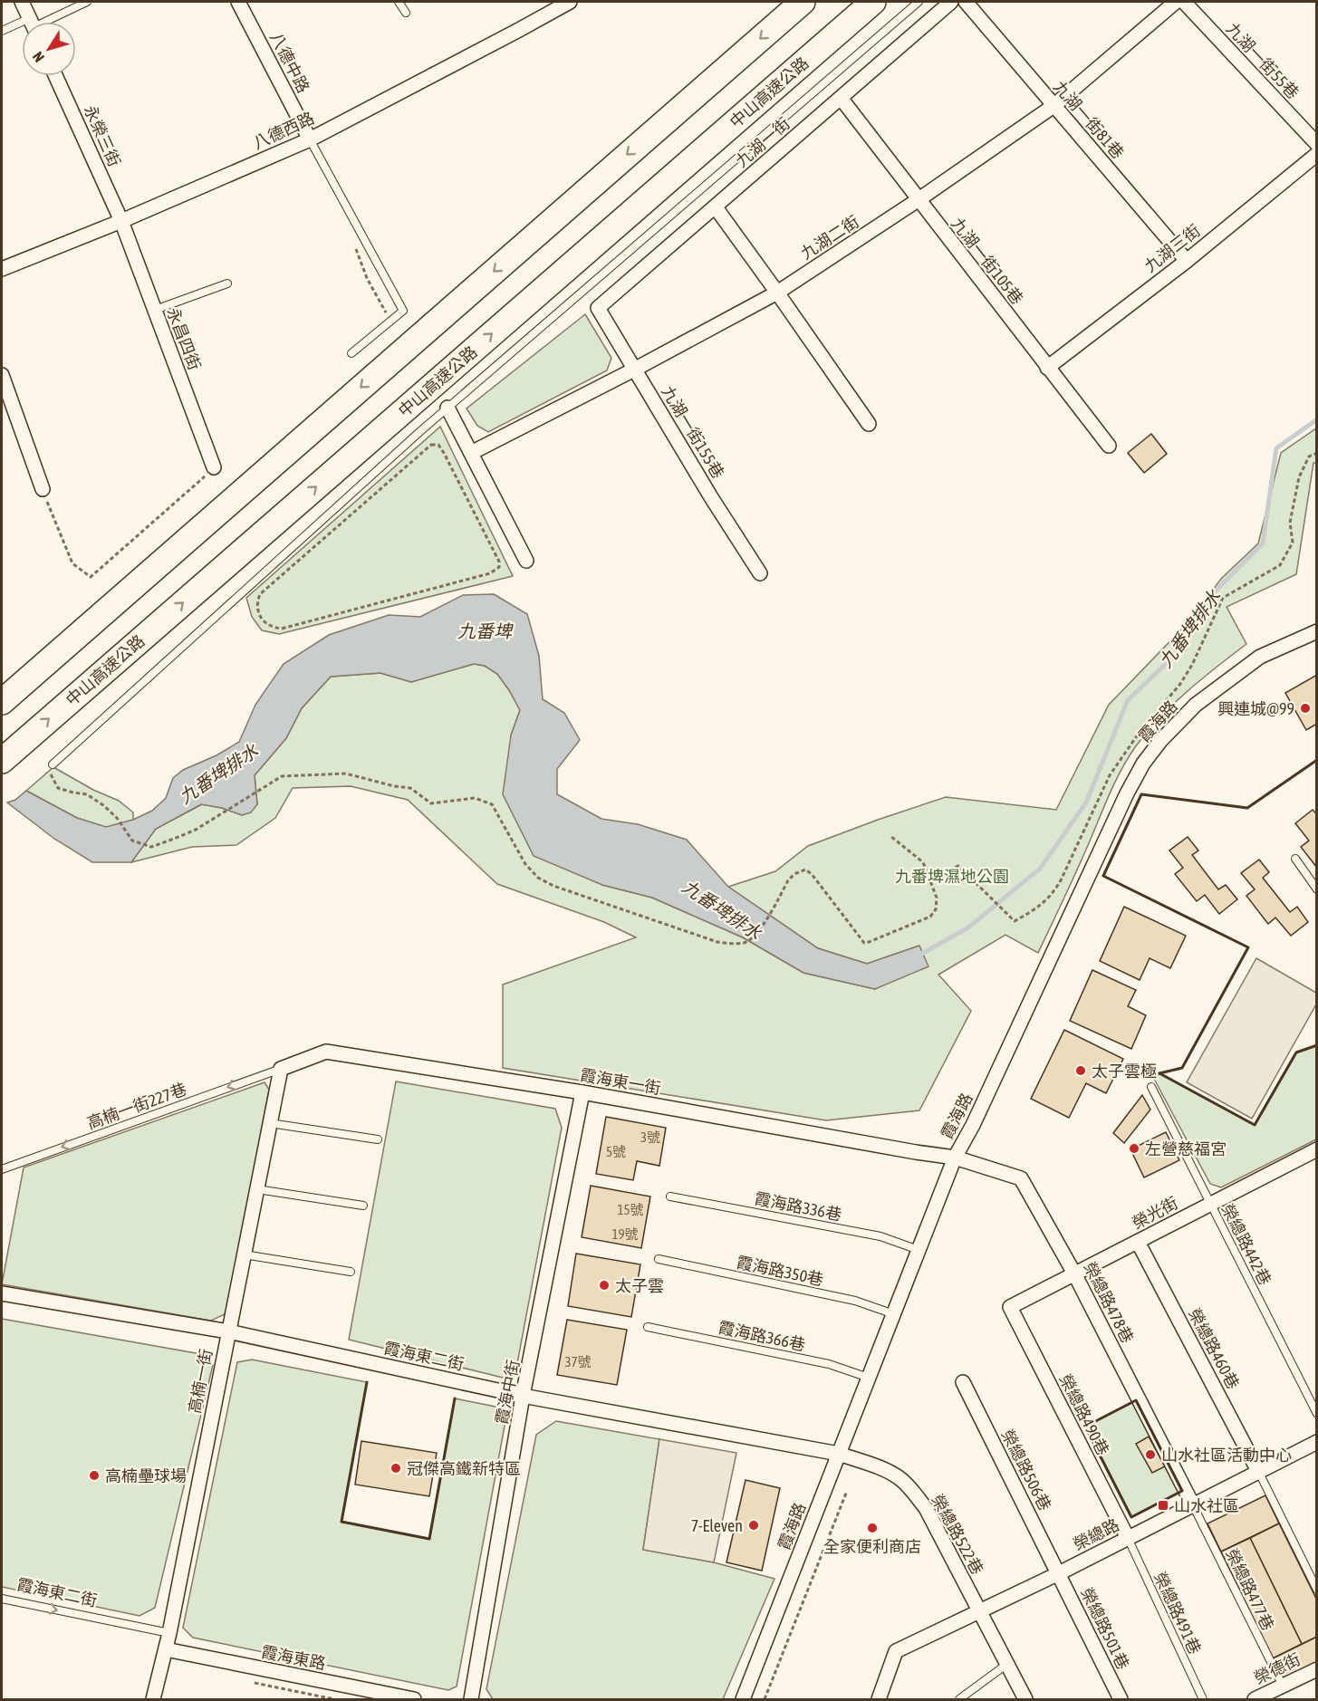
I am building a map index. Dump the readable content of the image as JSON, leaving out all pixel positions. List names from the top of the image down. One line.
{"streets":{"highway":["中山高速公路"],"street":["九湖一街55巷","八德中路","九湖一街81巷","八德西路","永榮三街","九湖一街","九湖二街","九湖三街","九湖一街105巷","永昌四街","九湖一街155巷","霞海路","霞海東一街","榮光街","榮總路478巷","榮總路460巷","霞海東二街","高楠一街","霞海中街","榮總路490巷","榮總路506巷","榮總路522巷","榮總路","榮總路501巷","霞海東路","榮德街"],"lane":["高楠一街227巷","霞海路336巷","榮總路442巷","霞海路350巷","霞海路366巷","榮總路477巷","榮總路491巷"]},"crossings":[["八德中路","八德西路"],["九湖一街81巷","九湖二街"],["九湖一街81巷","九湖三街"],["八德西路","永榮三街"],["八德西路","永昌四街"],["永榮三街","永昌四街"],["九湖一街","九湖一街105巷"],["九湖一街","九湖一街155巷"],["九湖二街","九湖一街105巷"],["九湖二街","九湖一街155巷"],["九湖三街","九湖一街105巷"],["霞海路","霞海東一街"],["霞海路","霞海路336巷"],["霞海路","霞海路350巷"],["霞海路","榮總路478巷"],["霞海路","霞海路366巷"],["霞海路","霞海東二街"],["霞海路","榮總路522巷"],["霞海東一街","高楠一街227巷"],["霞海東一街","榮總路478巷"],["霞海東一街","高楠一街"],["霞海東一街","霞海中街"],["高楠一街227巷","高楠一街"],["榮光街","榮總路442巷"],["榮光街","榮總路478巷"],["榮光街","榮總路460巷"],["榮光街","榮總路490巷"],["榮總路478巷","榮總路"],["榮總路478巷","榮總路477巷"],["榮總路460巷","榮總路"],["霞海東二街","高楠一街"],["霞海東二街","霞海中街"],["霞海東二街","榮總路522巷"],["高楠一街","霞海東路"],["榮總路490巷","榮總路"],["榮總路490巷","榮總路491巷"],["榮總路506巷","榮總路"],["榮總路506巷","榮總路501巷"],["榮總路522巷","榮總路"],["榮總路","榮總路477巷"],["榮總路","榮總路491巷"],["榮總路","榮總路501巷"],["榮總路477巷","榮德街"]],"one_way":["高楠一街227巷"],"water":["九番埤排水","九番埤"],"parks":["九番埤濕地公園"],"places":{"other":["興連城@99","太子雲極","左營慈福宮","太子雲","山水社區活動中心","冠傑高鐵新特區","高楠壘球場","7-Eleven","全家便利商店"],"transit":["山水社區"]},"house_numbers":["3號","5號","15號","19號","37號"],"north":"bottom left"}
